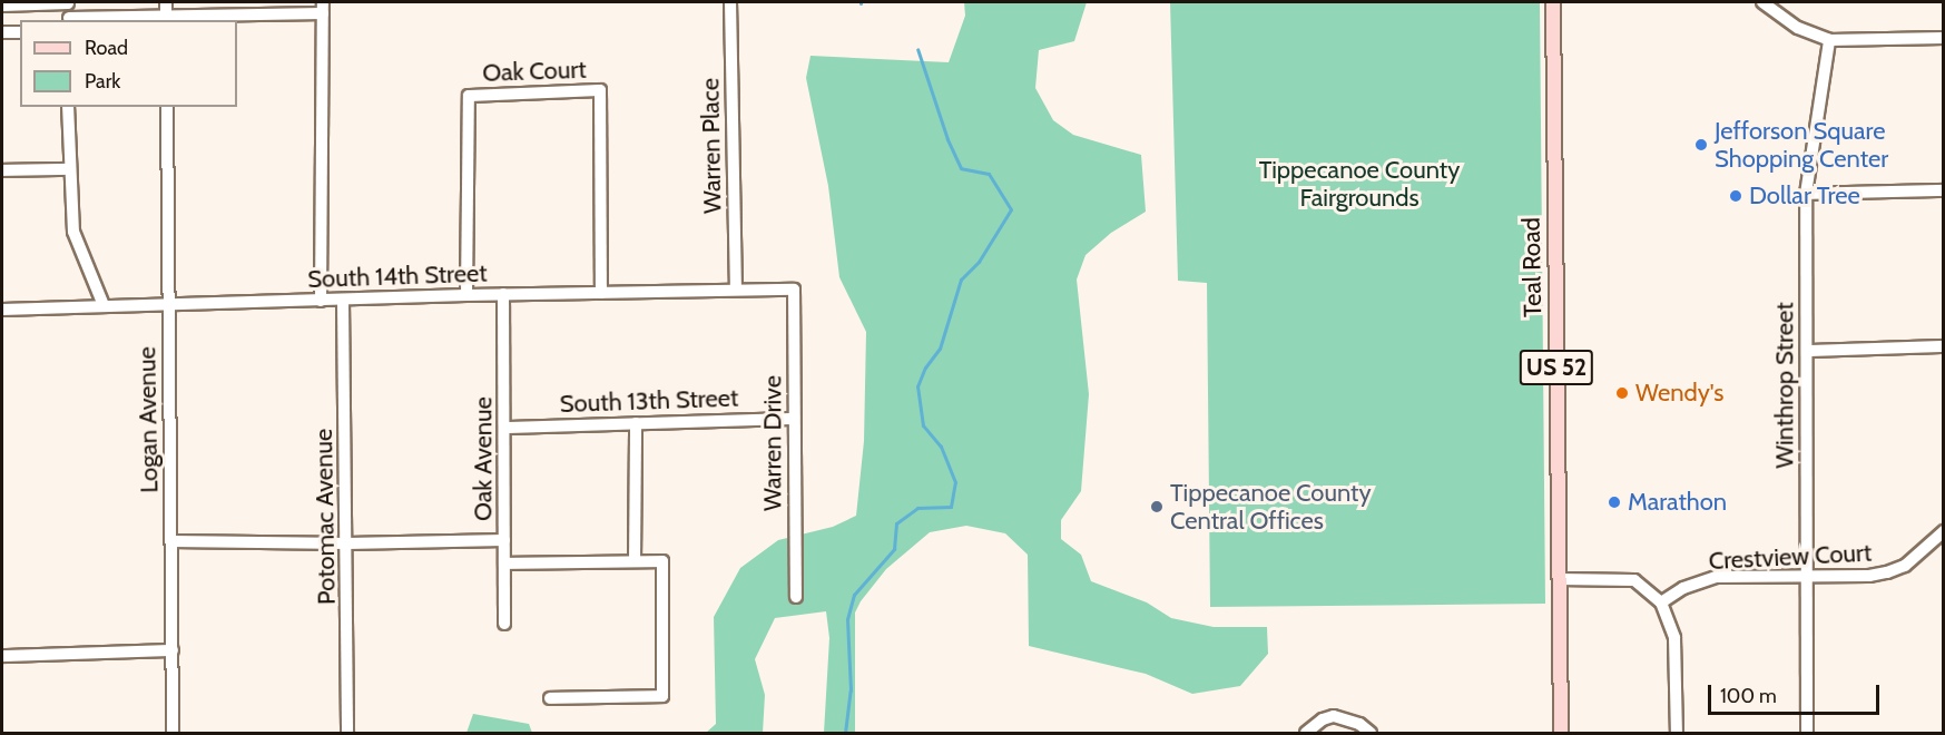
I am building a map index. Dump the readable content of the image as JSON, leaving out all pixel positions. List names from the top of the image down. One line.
{"streets":{"main road":["Teal Road","US 52"],"street":["Oak Court","Warren Place","South 14th Street","Winthrop Street","South 13th Street","Logan Avenue","Warren Drive","Oak Avenue","Potomac Avenue","Crestview Court"]},"crossings":[["Oak Court","South 14th Street"],["Warren Place","South 14th Street"],["South 14th Street","Logan Avenue"],["South 14th Street","Warren Drive"],["South 14th Street","Oak Avenue"],["South 14th Street","Potomac Avenue"],["Winthrop Street","Crestview Court"],["South 13th Street","Warren Drive"],["South 13th Street","Oak Avenue"]],"parks":["Tippecanoe County Fairgrounds"],"places":["Jefforson Square Shopping Center","Dollar Tree","Wendy's","Marathon","Tippecanoe County Central Offices"],"legend":["Road","Park"],"scale_bar":"100 m"}
